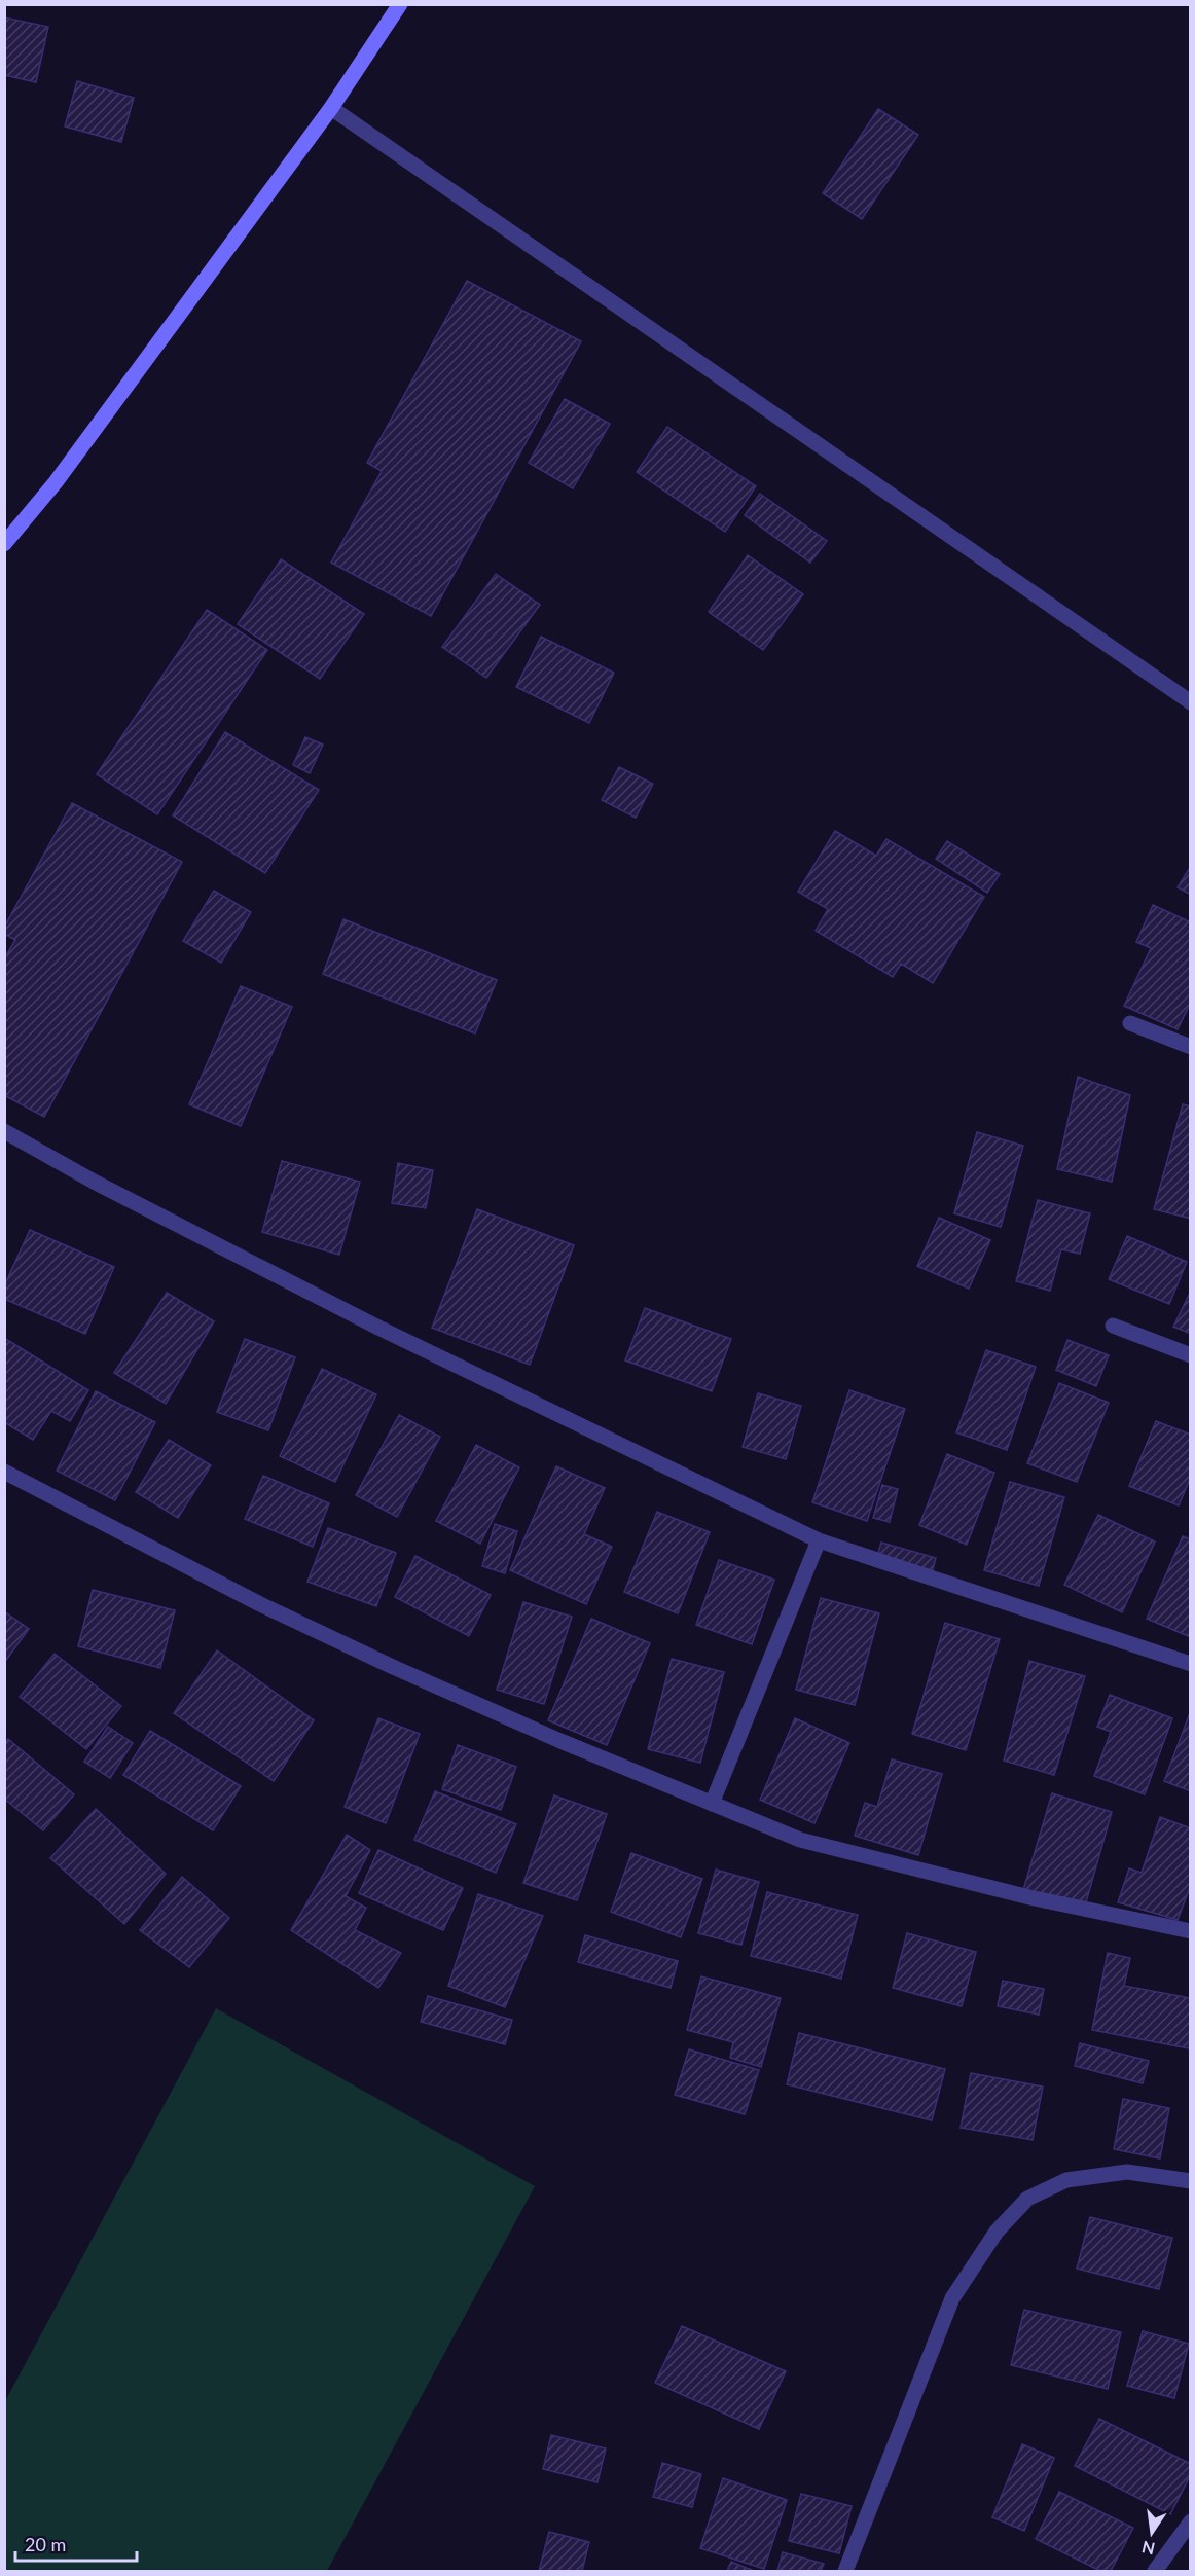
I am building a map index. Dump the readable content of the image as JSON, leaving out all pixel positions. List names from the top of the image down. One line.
{"scale_bar":"20 m","north":"bottom"}
